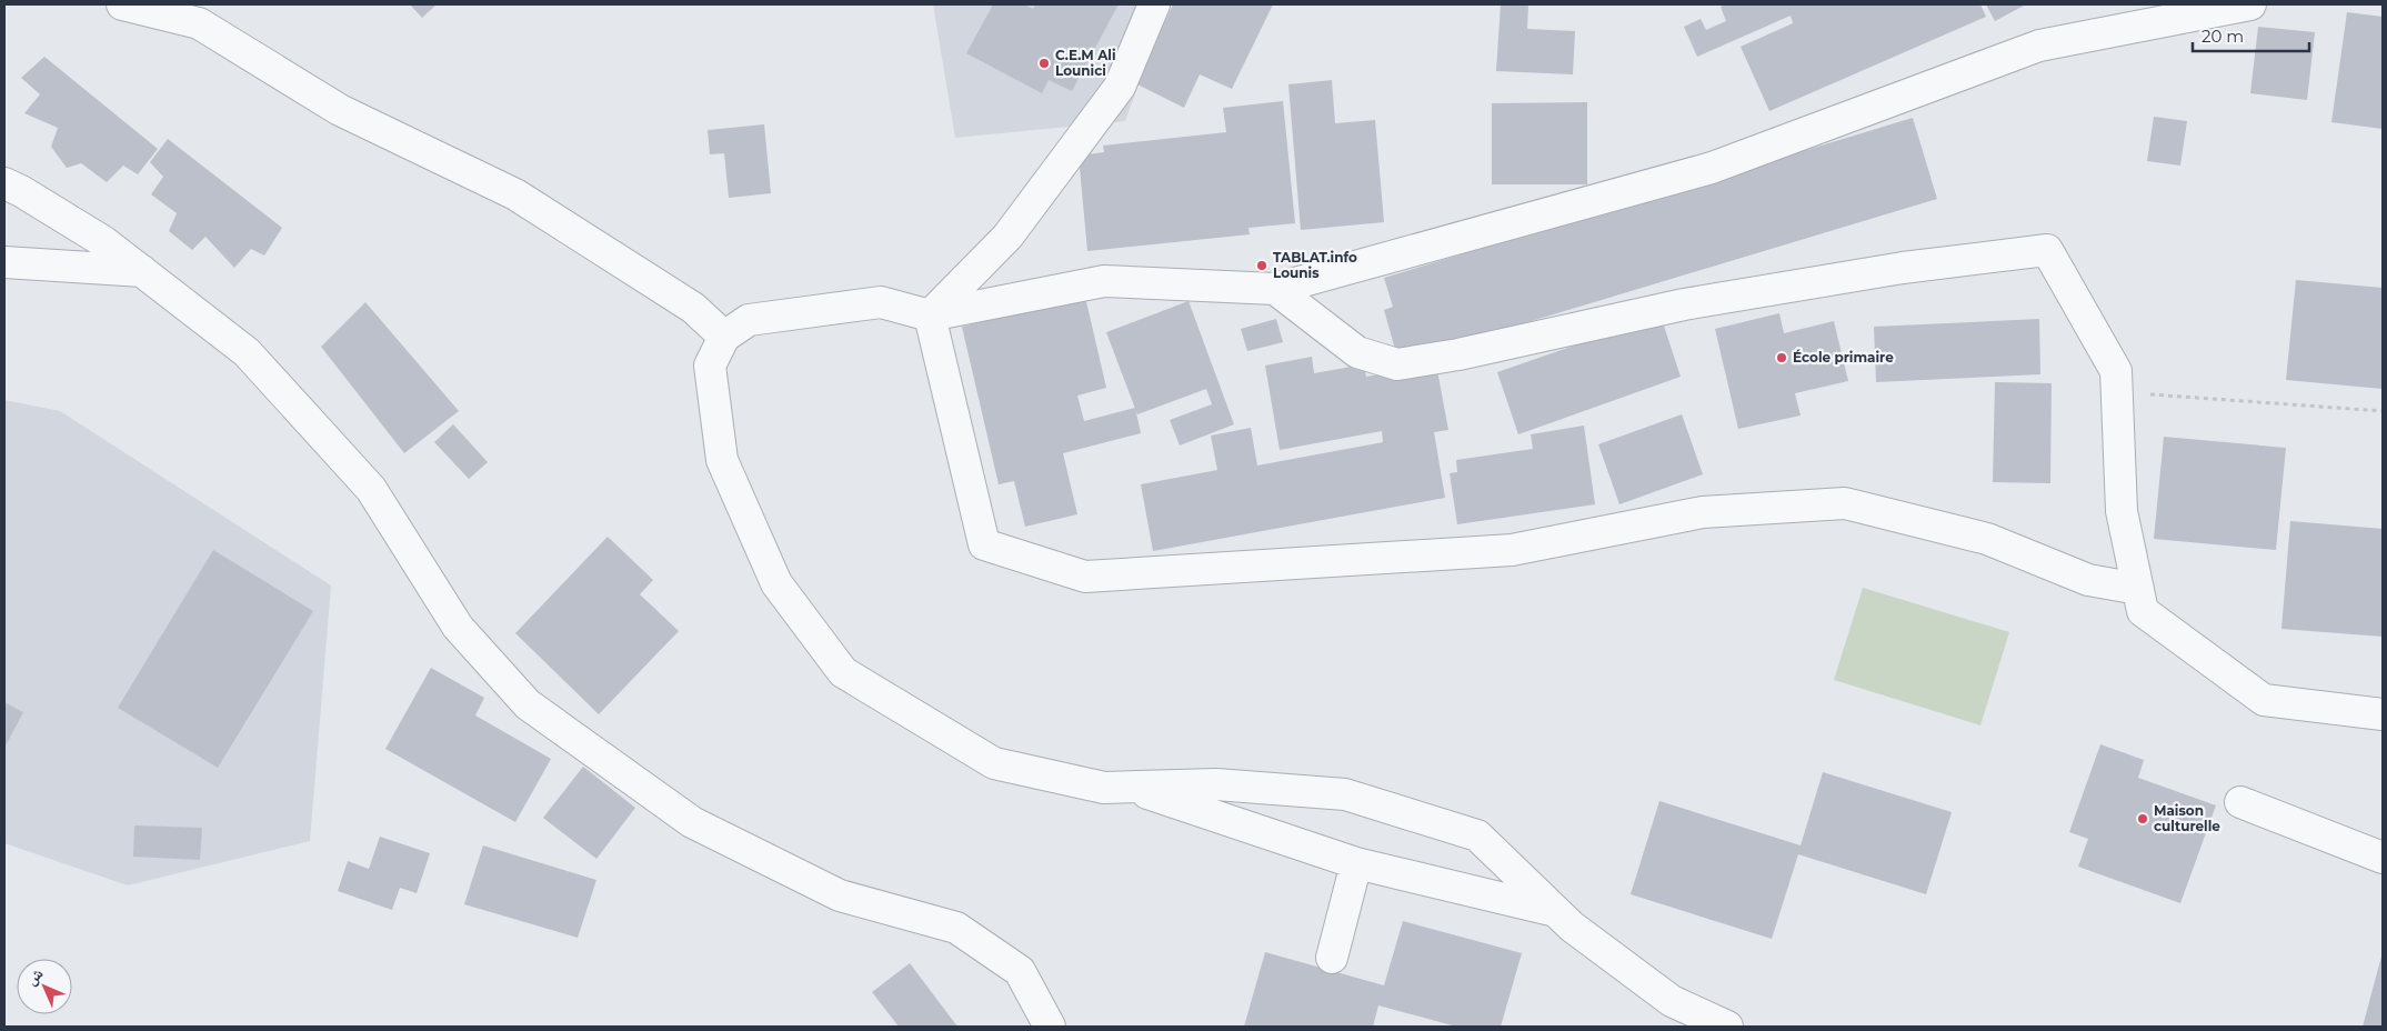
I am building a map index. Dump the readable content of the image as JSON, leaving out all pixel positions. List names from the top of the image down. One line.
{"places":["C.E.M Ali Lounici","TABLAT.info Lounis","École primaire","Maison culturelle"],"scale_bar":"20 m","north":"top left"}
